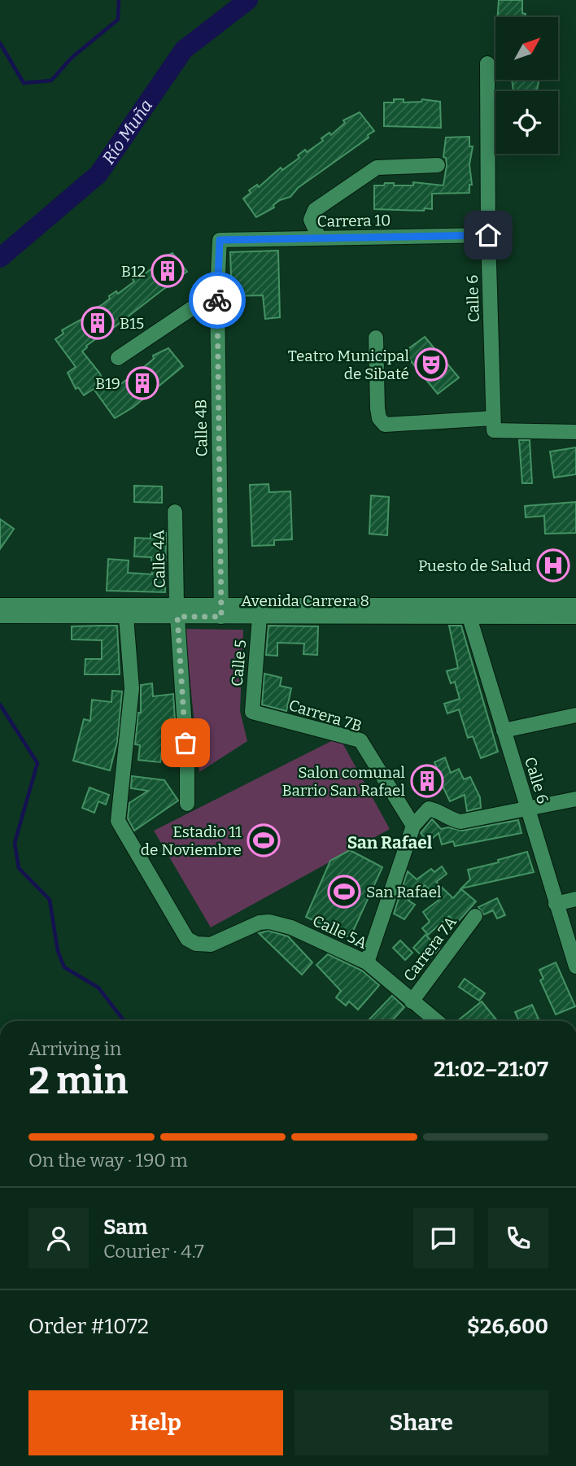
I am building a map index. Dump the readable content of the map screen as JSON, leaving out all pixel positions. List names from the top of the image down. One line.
{"streets":{"street":["Carrera 10","Calle 6","Calle 4B","Calle 4A","Avenida Carrera 8","Calle 5","Carrera 7B","Calle 5A","Carrera 7A"]},"crossings":[["Carrera 10","Calle 6"],["Carrera 10","Calle 4B"],["Calle 6","Avenida Carrera 8"],["Calle 4B","Avenida Carrera 8"],["Calle 4A","Avenida Carrera 8"],["Avenida Carrera 8","Calle 5"],["Avenida Carrera 8","Calle 5A"],["Calle 5","Carrera 7B"],["Calle 5A","Carrera 7A"]],"districts":["San Rafael"],"water":["Río Muña"],"places":{"building":["B12","B15","B19","Salon comunal Barrio San Rafael"],"theatre":["Teatro Municipal de Sibaté"],"hospital":["Puesto de Salud"],"sports":["Estadio 11 de Noviembre","San Rafael"]},"north":"top right","page":{"heading":["2 min","Arriving in","21:02–21:07"],"panel":["Sam","Courier · 4.7","Order #1072","$26,600"],"bar":"On the way · 190 m","buttons":["Help","Share"]}}
